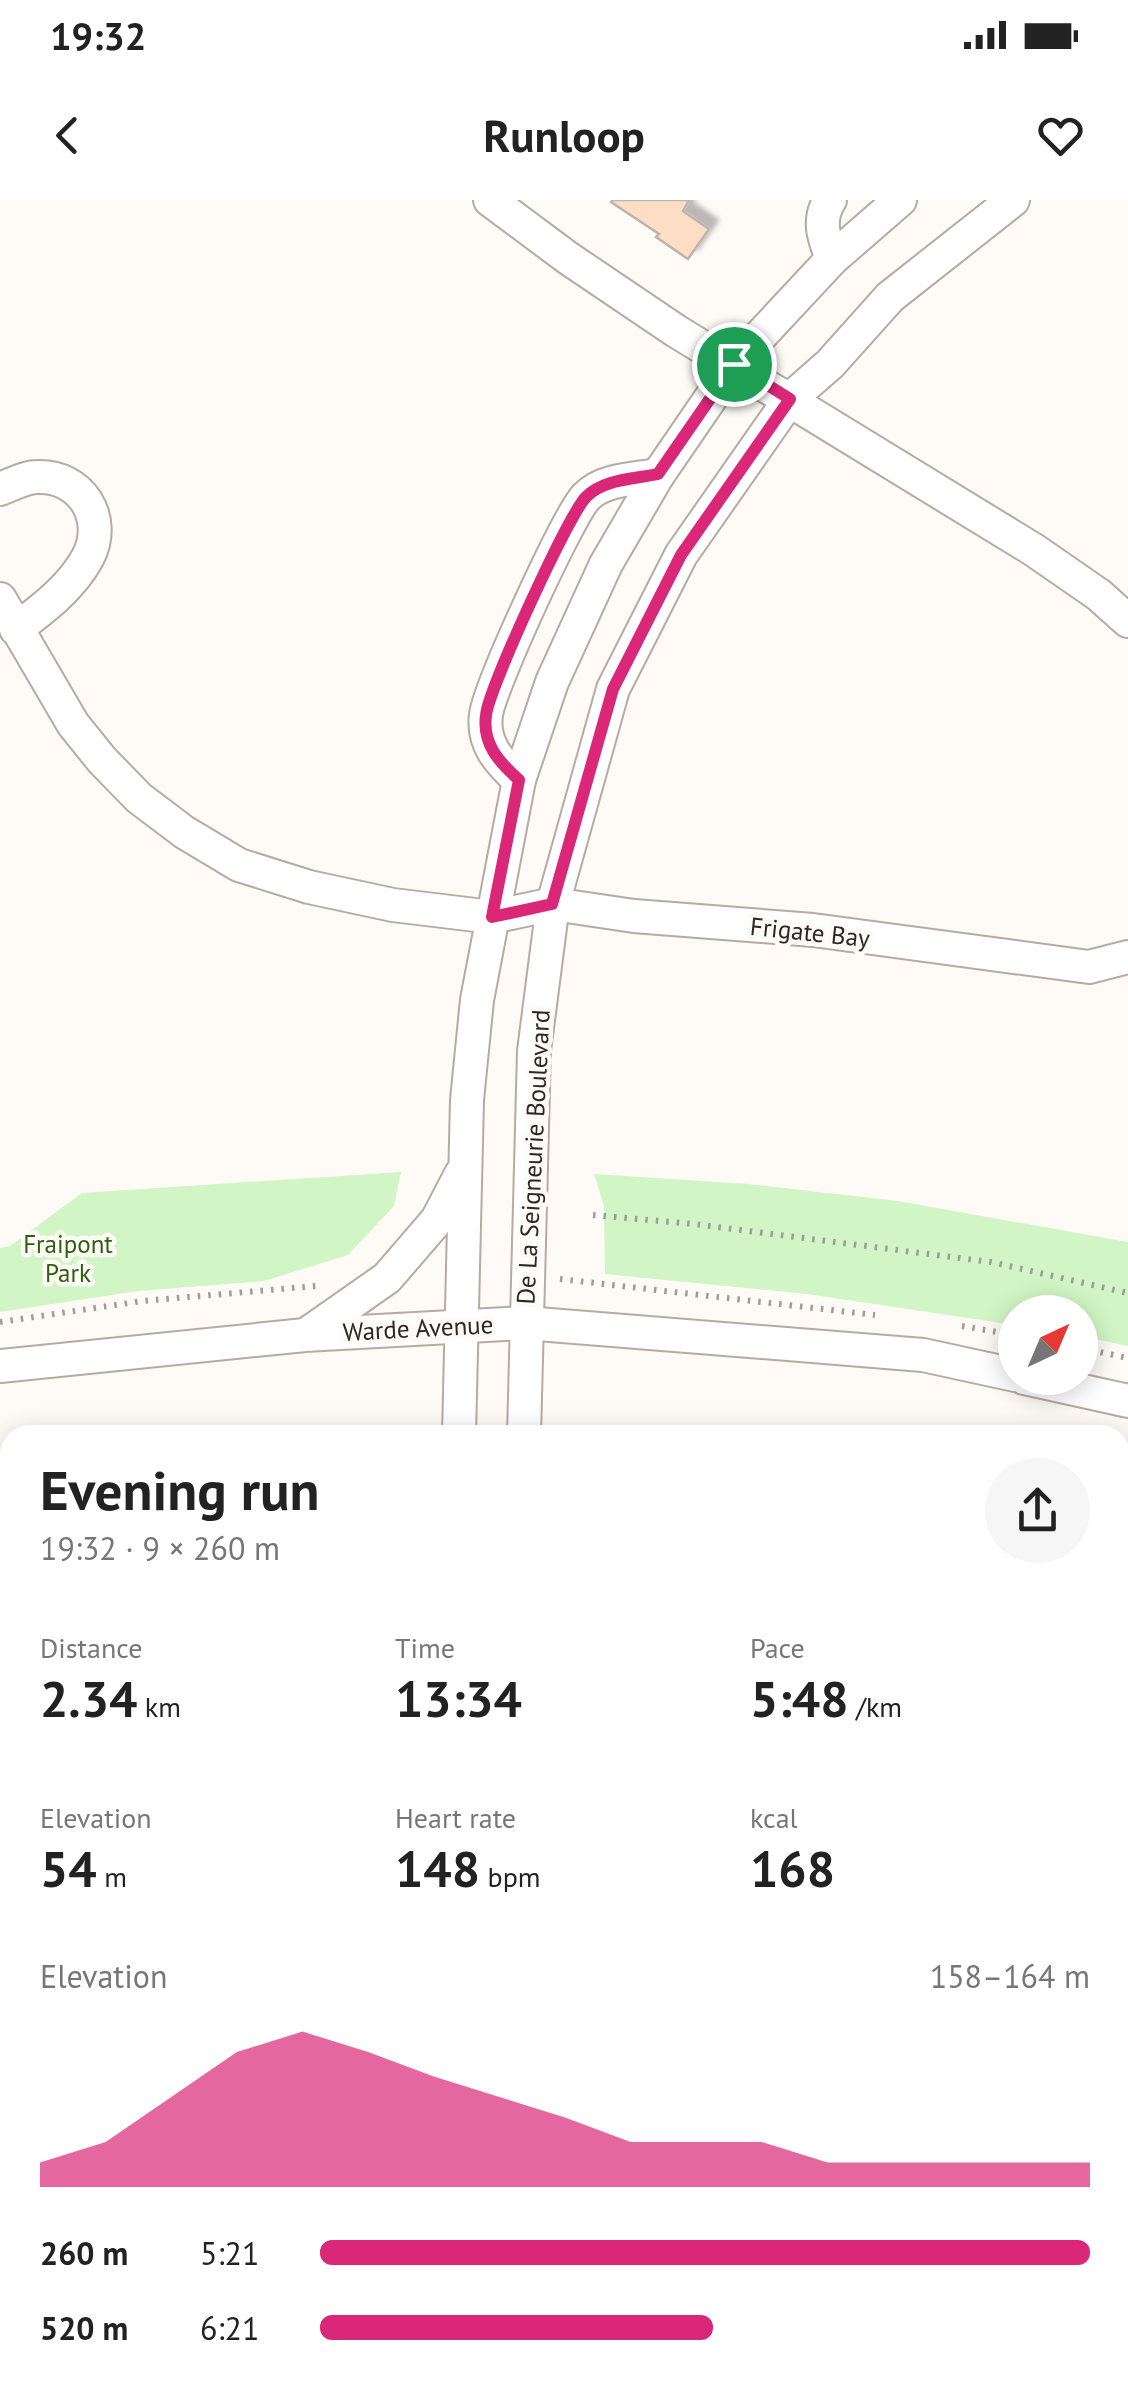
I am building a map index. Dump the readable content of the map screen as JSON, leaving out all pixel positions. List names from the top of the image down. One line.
{"streets":{"street":["Frigate Bay","De La Seigneurie Boulevard","Warde Avenue"]},"crossings":[["Frigate Bay","De La Seigneurie Boulevard"],["De La Seigneurie Boulevard","Warde Avenue"]],"parks":["Fraipont Park"],"north":"top right","page":{"status":"19:32","header":"Runloop","heading":["Evening run","19:32 · 9 × 260 m"],"stats":[["Distance","2.34 km"],["Time","13:34"],["Pace","5:48 /km"],["Elevation","54 m"],["Heart rate","148 bpm"],["kcal","168"]],"chart":["Elevation","158–164 m"],"list":[{"name":"260 m","note":"5:21"},{"name":"520 m","note":"6:21"}]}}
